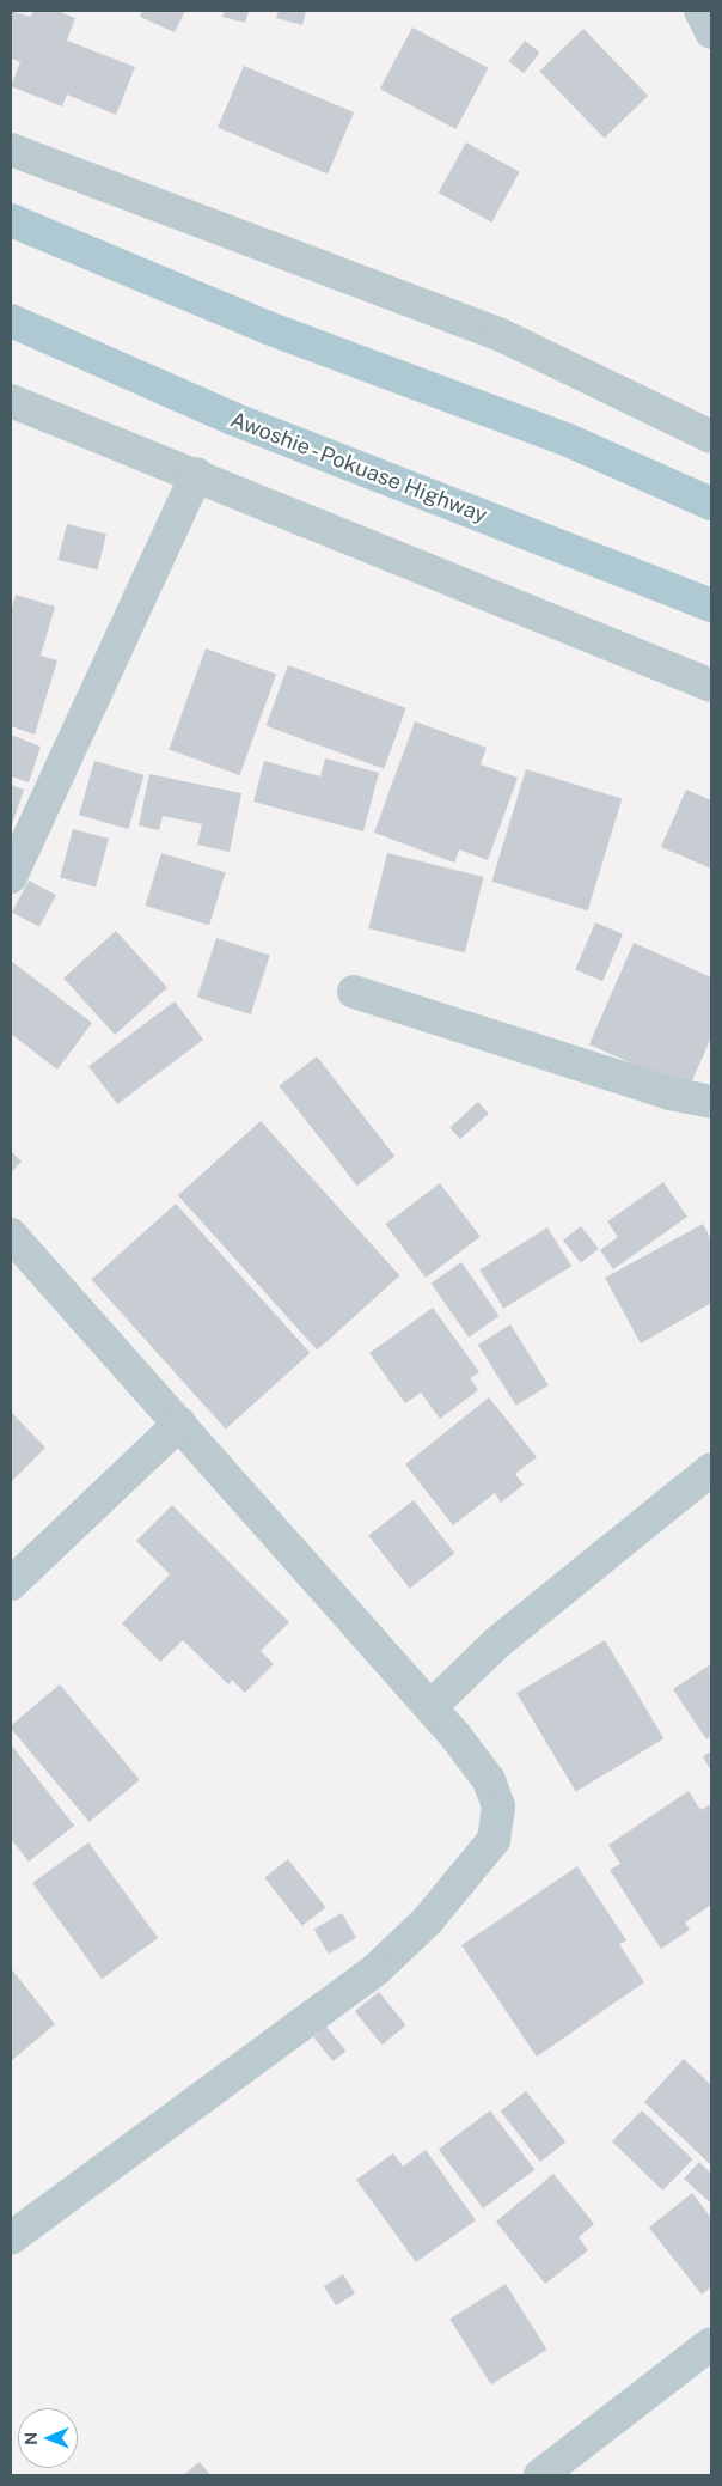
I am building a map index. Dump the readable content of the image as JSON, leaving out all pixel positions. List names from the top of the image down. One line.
{"streets":{"main road":["Awoshie - Pokuase Highway"]},"north":"left"}
